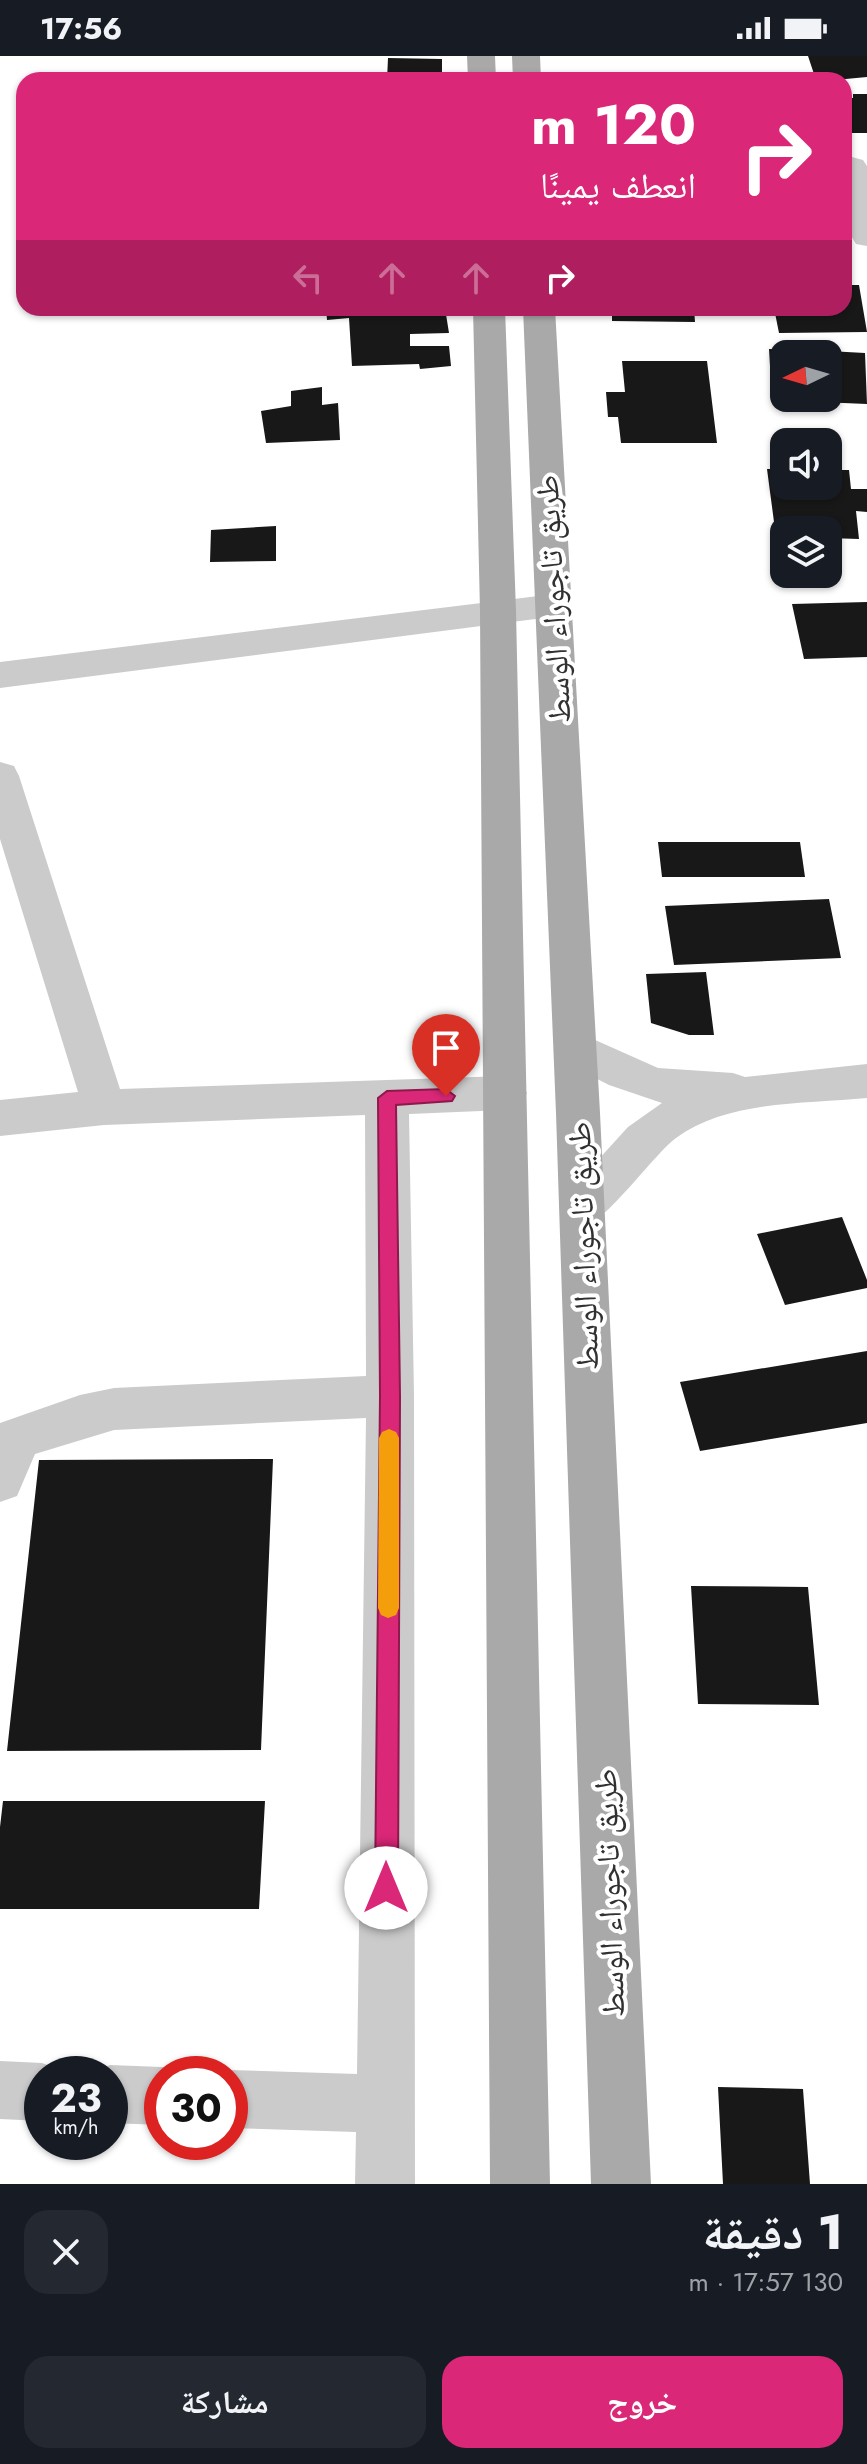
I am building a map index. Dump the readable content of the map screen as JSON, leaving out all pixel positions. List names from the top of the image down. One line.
{"streets":{"main road":["طريق تاجوراء الوسط"]},"north":"left","page":{"status":"17:56","turn":["120 m","انعطف يمينًا"],"speed":"23 km/h","limit":"30","heading":["1 دقيقة","130 m · 17:57"],"buttons":["خروج","مشاركة"]}}
